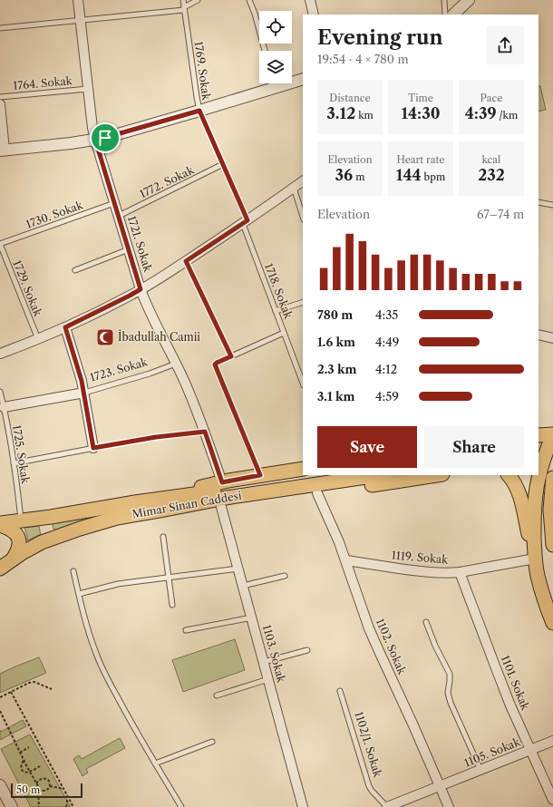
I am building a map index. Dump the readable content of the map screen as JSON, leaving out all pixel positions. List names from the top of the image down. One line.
{"streets":{"main road":["Mimar Sinan Caddesi"],"street":["1721. Sokak","1723. Sokak","1119. Sokak","1102. Sokak","1103. Sokak","1101. Sokak","1102/1. Sokak","1105. Sokak"],"lane":["1769. Sokak","1764. Sokak","1772. Sokak","1730. Sokak","1729. Sokak","1718. Sokak","1725. Sokak"]},"crossings":[["1769. Sokak","1772. Sokak"],["1769. Sokak","1718. Sokak"],["1764. Sokak","1721. Sokak"],["1772. Sokak","1721. Sokak"],["1730. Sokak","1721. Sokak"],["1730. Sokak","1729. Sokak"],["1721. Sokak","1723. Sokak"],["1723. Sokak","1725. Sokak"],["1725. Sokak","Mimar Sinan Caddesi"],["1119. Sokak","1102. Sokak"],["1119. Sokak","1101. Sokak"],["1102. Sokak","1102/1. Sokak"],["1102. Sokak","1105. Sokak"],["1101. Sokak","1105. Sokak"],["1102/1. Sokak","1105. Sokak"]],"places":{"mosque":["İbadullah Camii"]},"scale_bar":"50 m","page":{"heading":["Evening run","19:54 · 4 × 780 m"],"stats":[["Distance","3.12 km"],["Time","14:30"],["Pace","4:39 /km"],["Elevation","36 m"],["Heart rate","144 bpm"],["kcal","232"]],"chart":["Elevation","67–74 m"],"list":[{"name":"780 m","note":"4:35"},{"name":"1.6 km","note":"4:49"},{"name":"2.3 km","note":"4:12"},{"name":"3.1 km","note":"4:59"}],"buttons":["Save","Share"],"scale":"50 m"}}
